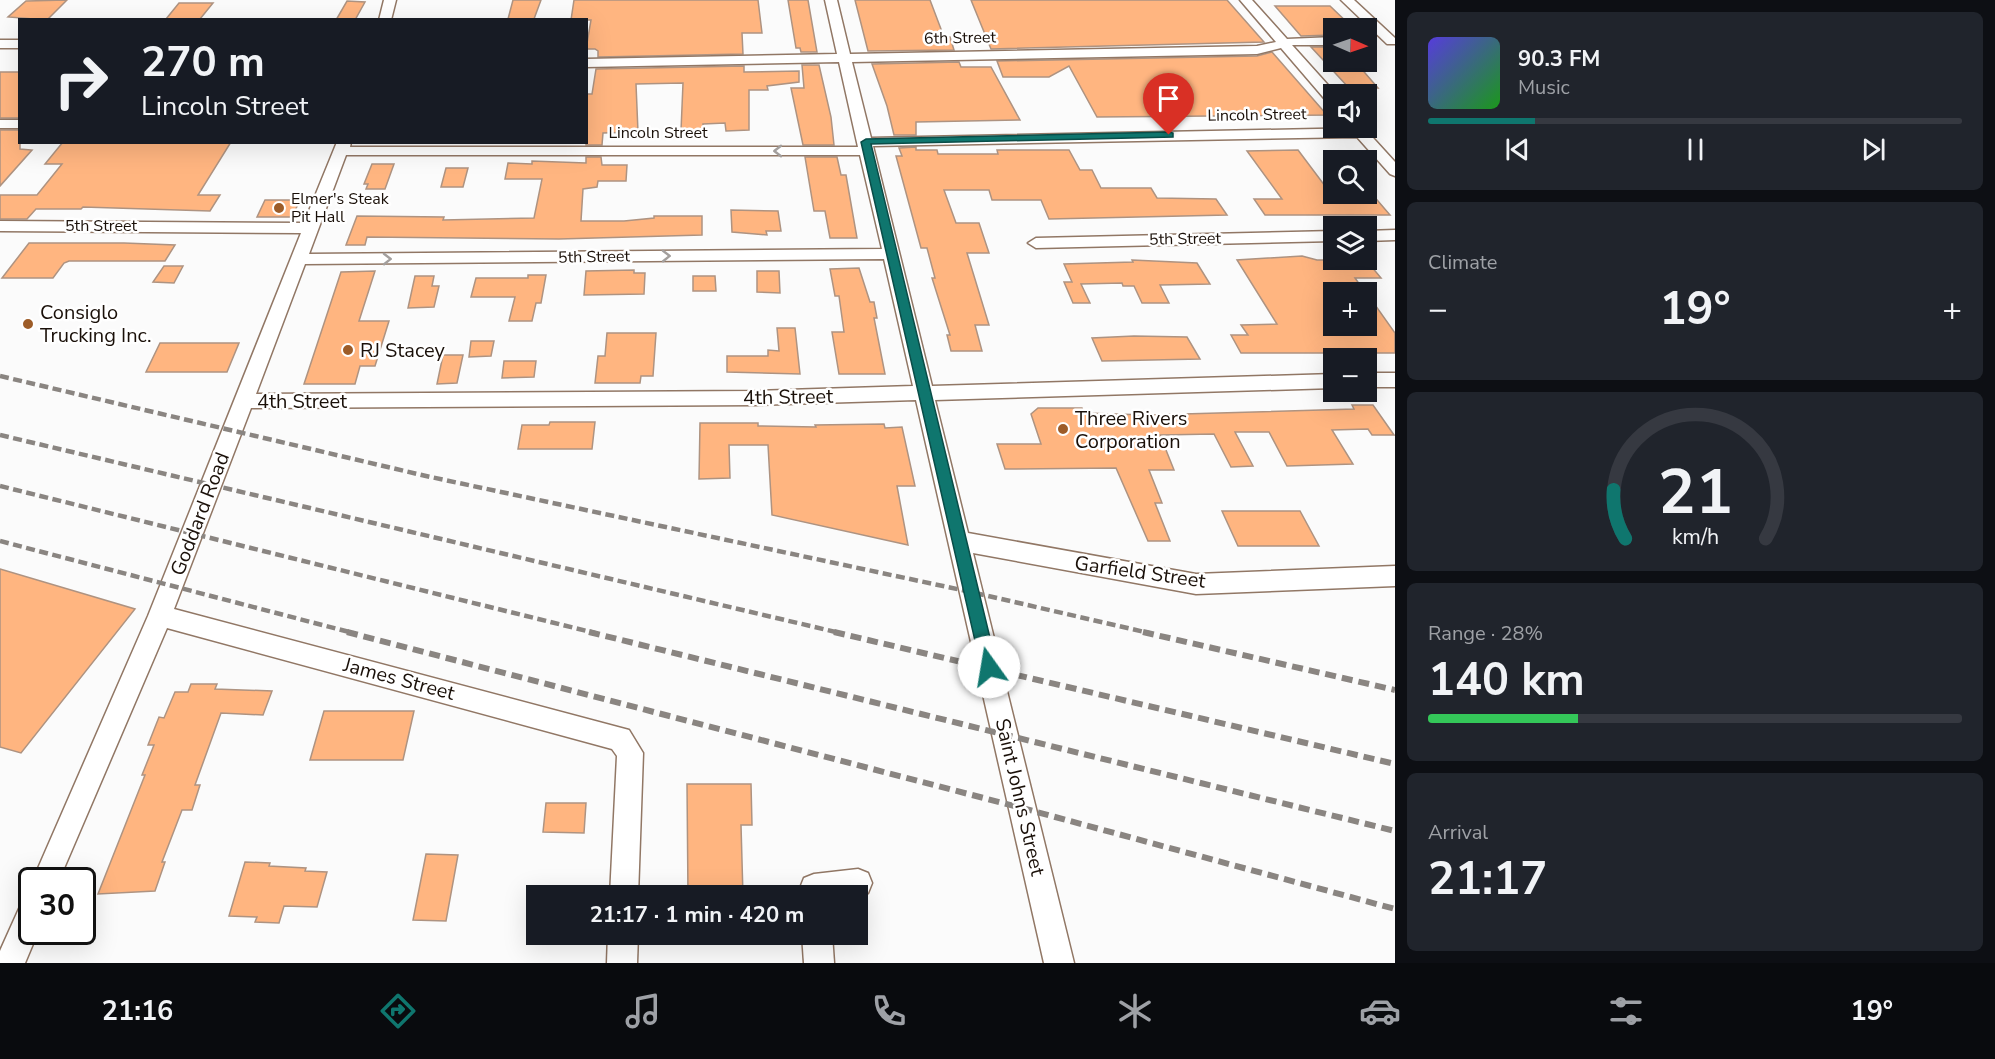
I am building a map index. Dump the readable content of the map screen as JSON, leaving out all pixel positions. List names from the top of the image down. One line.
{"streets":{"street":["6th Street","Lincoln Street","5th Street","4th Street","Goddard Road","Garfield Street","James Street","Saint Johns Street"]},"crossings":[["6th Street","Saint Johns Street"],["Lincoln Street","Goddard Road"],["Lincoln Street","Saint Johns Street"],["5th Street","Goddard Road"],["5th Street","Saint Johns Street"],["4th Street","Goddard Road"],["4th Street","Saint Johns Street"],["Goddard Road","James Street"],["Garfield Street","Saint Johns Street"]],"one_way":["Lincoln Street","5th Street"],"places":["Elmer's Steak Pit Hall","Consiglo Trucking Inc.","RJ Stacey","Three Rivers Corporation"],"north":"right","page":{"map_buttons":["+","−"],"turn":["270 m","Lincoln Street"],"song":["90.3 FM","Music"],"tile":["Climate",["Range · 28%","140 km"],["Arrival","21:17"]],"heat":["−","19°","+"],"limit":"30","trip":"21:17 · 1 min · 420 m","tabs":["21:16","19°"],"gauge":["21","km/h"]}}
